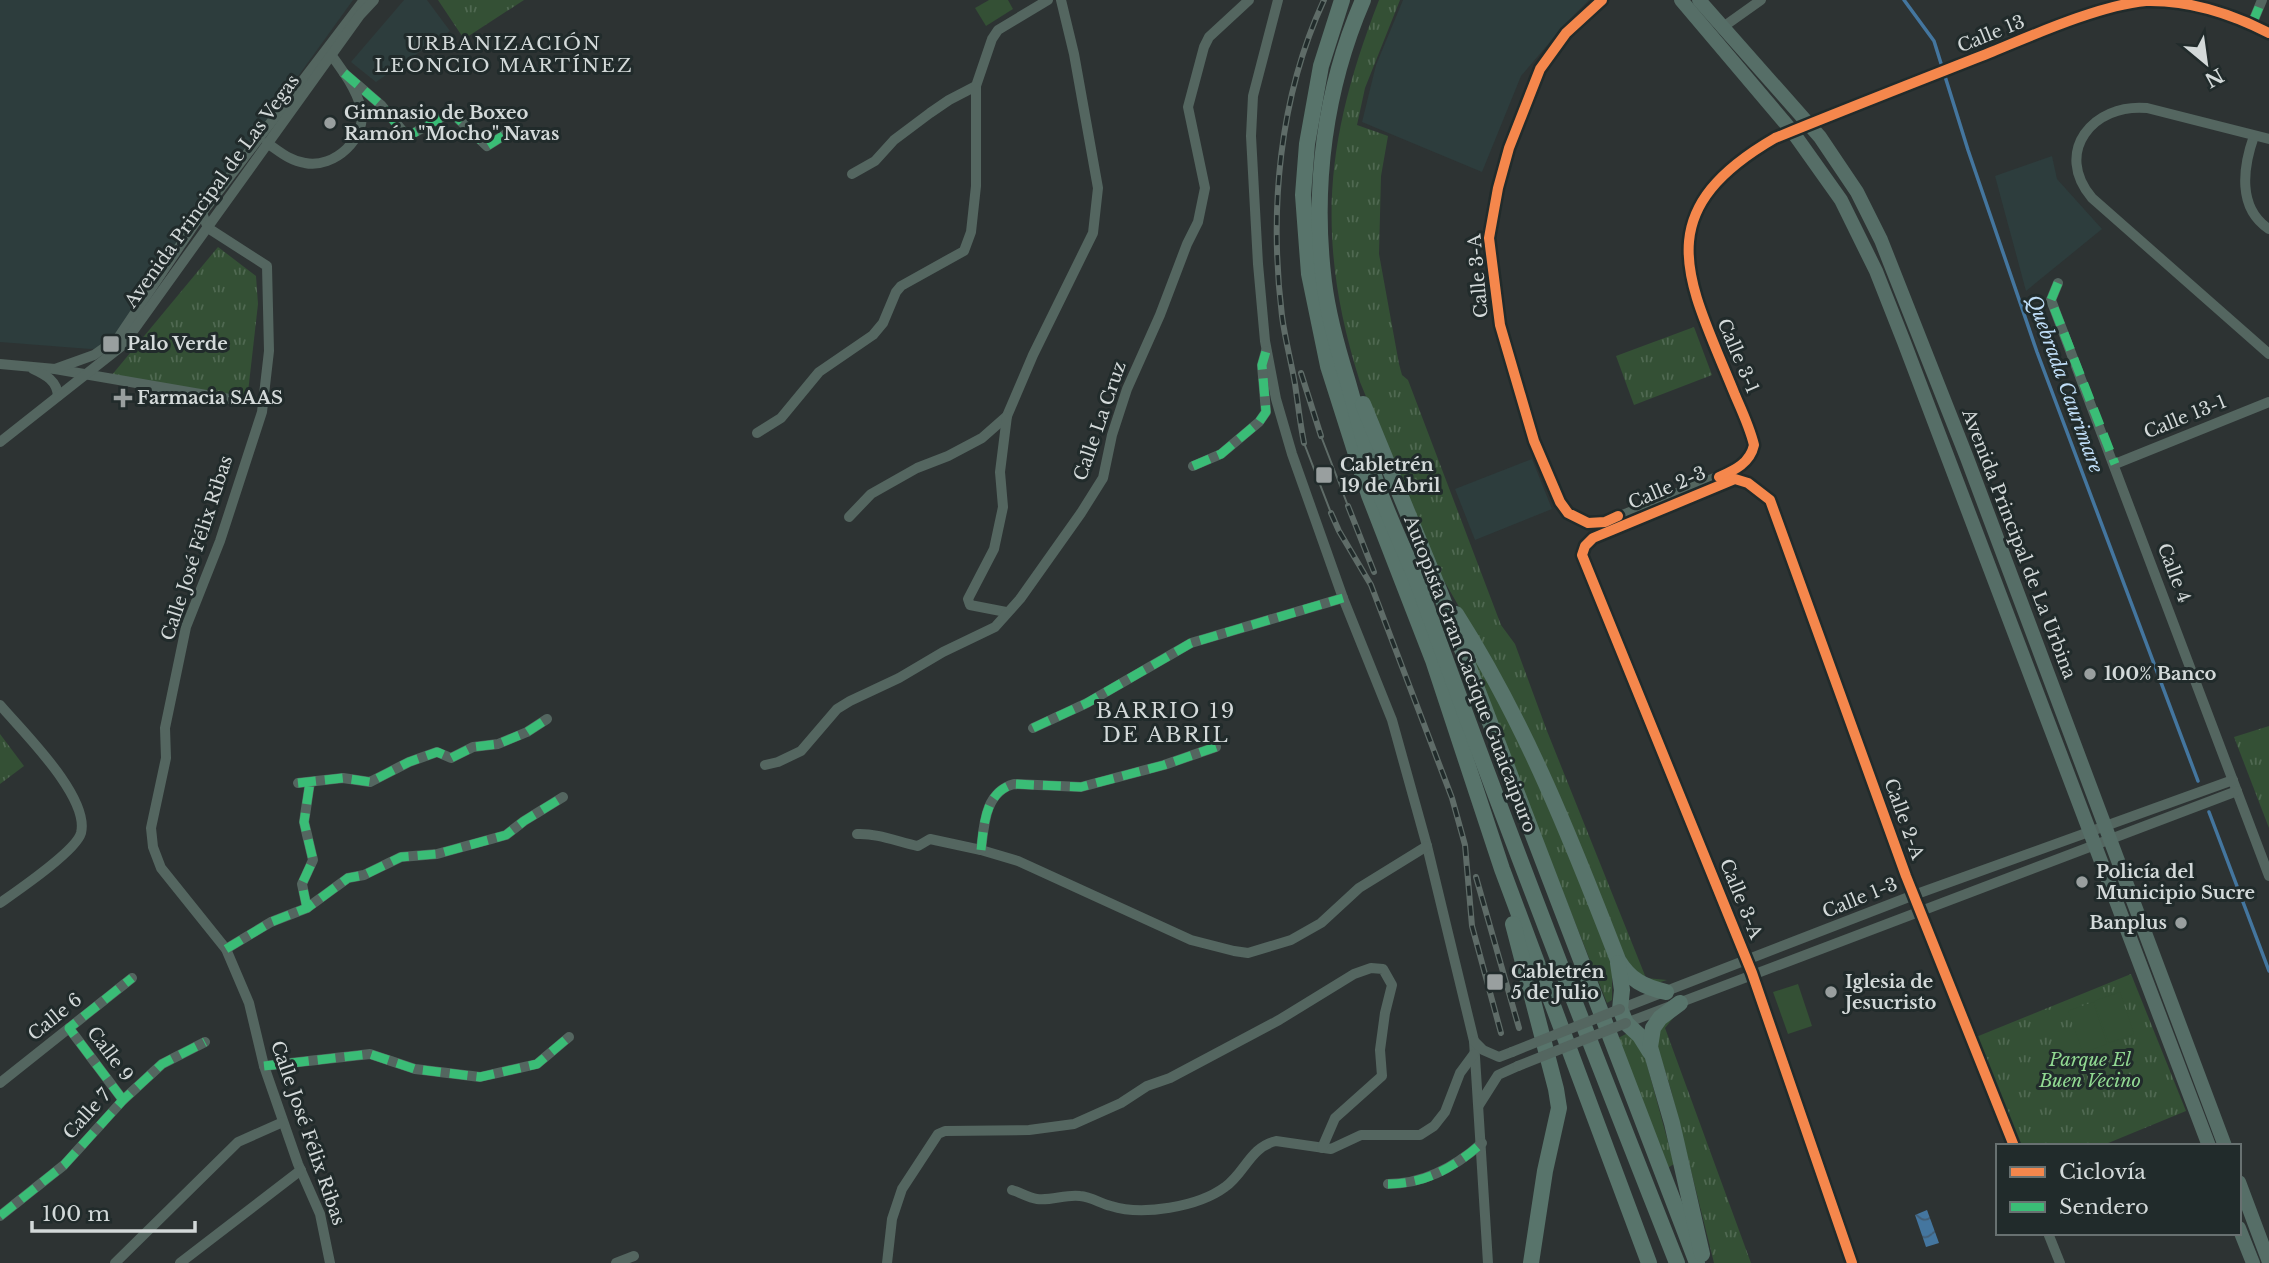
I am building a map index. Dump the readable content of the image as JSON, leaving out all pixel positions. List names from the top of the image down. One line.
{"streets":{"highway":["Autopista Gran Cacique Guaicaipuro"],"main road":["Avenida Principal de La Urbina"],"street":["Calle 13","Avenida Principal de Las Vegas","Calle 3-A","Calle 3-1","Calle 13-1","Calle La Cruz","Calle 2-3","Calle José Félix Ribas","Calle 4","Calle 2-A","Calle 1-3","Calle 6","Calle 9","Calle 7"]},"crossings":[["Calle 13","Calle 3-1"],["Calle 13","Avenida Principal de La Urbina"],["Avenida Principal de Las Vegas","Calle José Félix Ribas"],["Calle 3-A","Calle 3-1"],["Calle 3-A","Calle 2-3"],["Calle 3-A","Calle 1-3"],["Calle 3-1","Avenida Principal de La Urbina"],["Calle 13-1","Calle 4"],["Calle 2-3","Calle 2-A"],["Avenida Principal de La Urbina","Calle 1-3"],["Calle 4","Calle 1-3"],["Calle 2-A","Calle 1-3"],["Calle 6","Calle 9"],["Calle 9","Calle 7"]],"districts":["URBANIZACIÓN LEONCIO MARTÍNEZ","BARRIO 19 DE ABRIL"],"water":["Quebrada Caurimare"],"parks":["Parque El Buen Vecino"],"places":{"other":["Gimnasio de Boxeo Ramón \"Mocho\" Navas","100% Banco","Policía del Municipio Sucre","Banplus","Iglesia de Jesucristo"],"transit":["Palo Verde","Cabletrén 19 de Abril","Cabletrén 5 de Julio"],"health":["Farmacia SAAS"]},"legend":["Ciclovía","Sendero"],"scale_bar":"100 m","north":"bottom right"}
